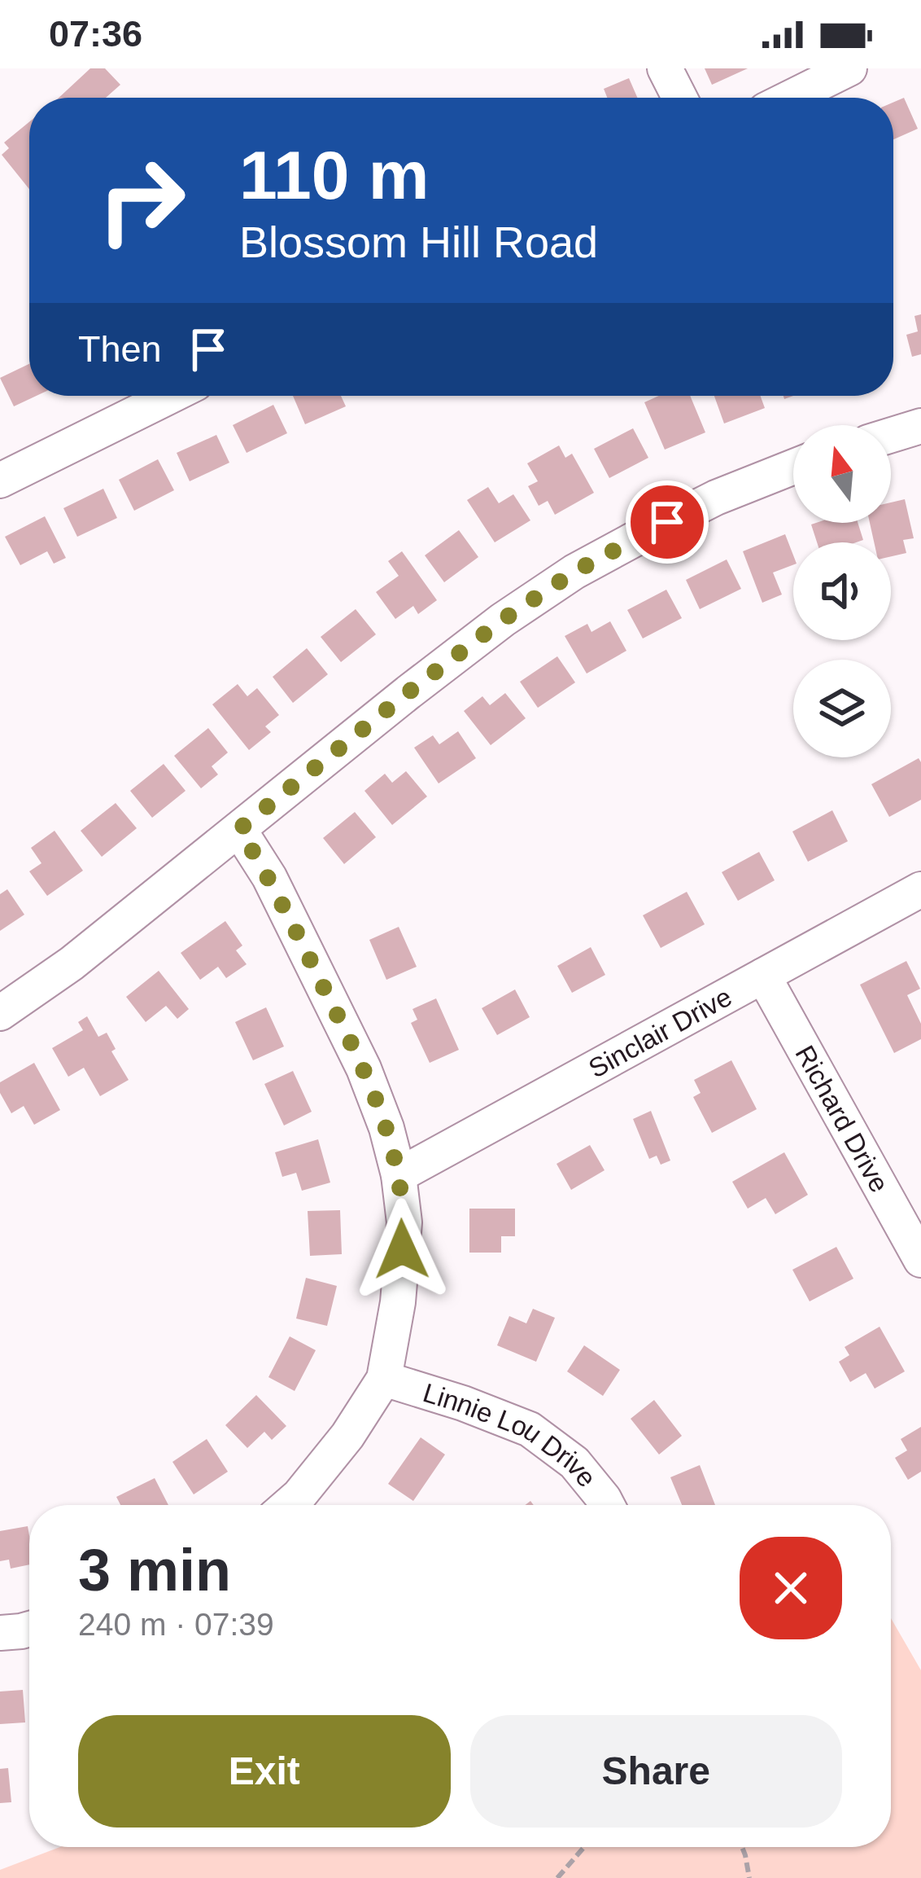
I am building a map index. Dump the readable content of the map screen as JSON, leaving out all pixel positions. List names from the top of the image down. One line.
{"streets":{"street":["Sinclair Drive","Richard Drive","Linnie Lou Drive"]},"crossings":[["Sinclair Drive","Richard Drive"]],"north":"top","page":{"status":"07:36","turn":["110 m","Blossom Hill Road"],"then":"Then","heading":["3 min","240 m · 07:39"],"buttons":["Exit","Share"]}}
